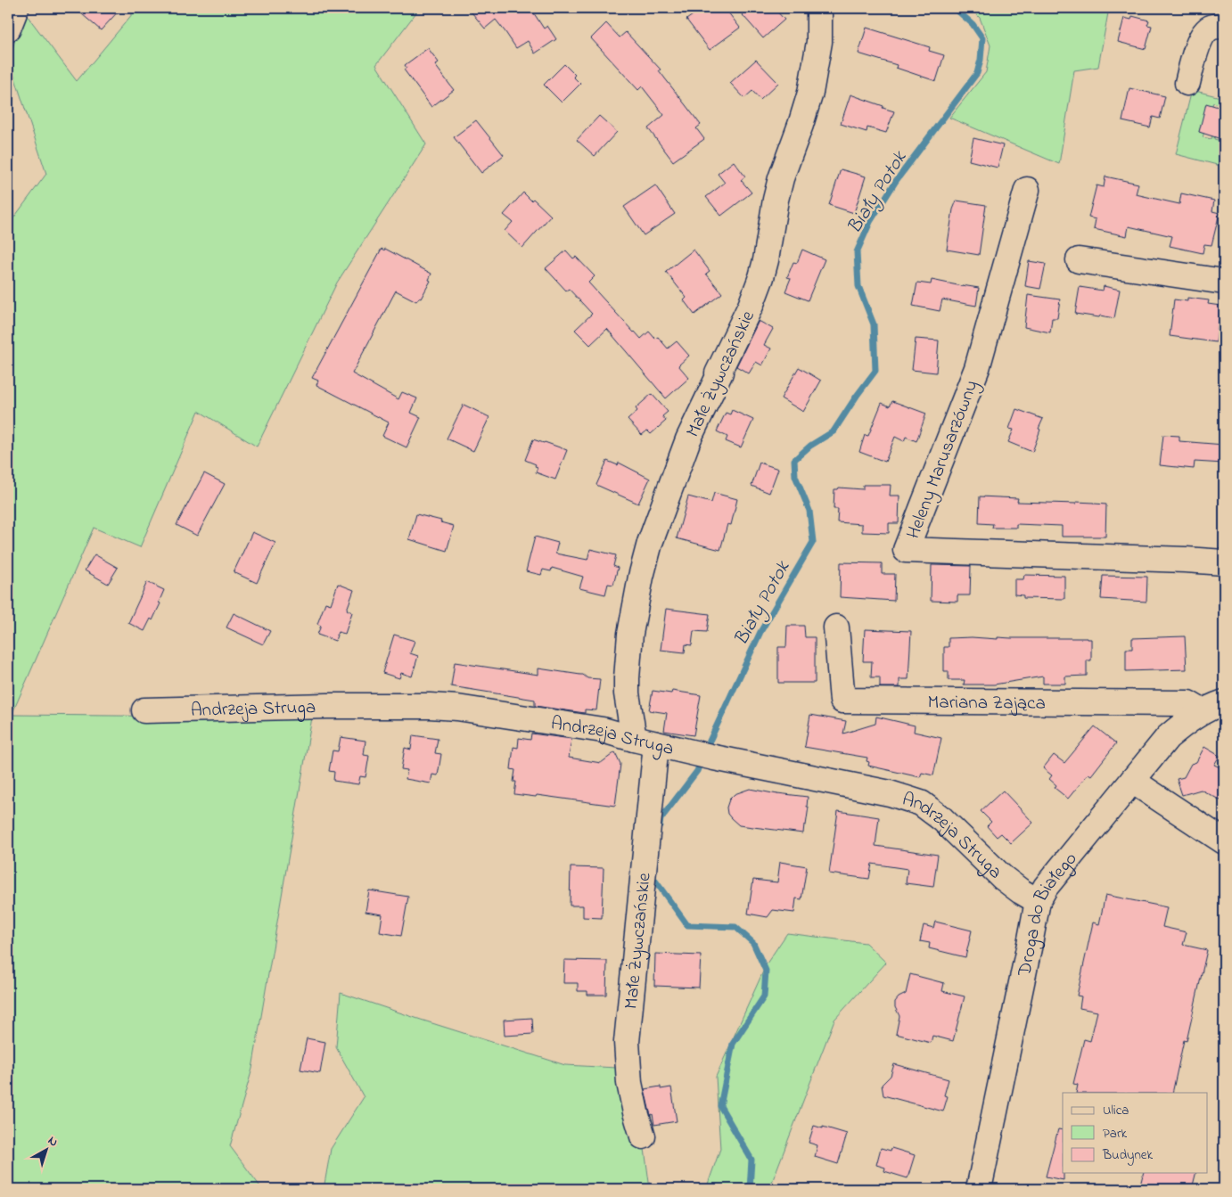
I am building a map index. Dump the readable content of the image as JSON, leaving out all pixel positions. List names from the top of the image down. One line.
{"streets":{"street":["Małe Żywczańskie","Heleny Marusarzówny","Mariana Zająca","Andrzeja Struga","Droga do Białego"]},"crossings":[["Małe Żywczańskie","Andrzeja Struga"],["Mariana Zająca","Droga do Białego"],["Andrzeja Struga","Droga do Białego"]],"water":["Biały Potok"],"legend":["Ulica","Park","Budynek"],"north":"top right"}
